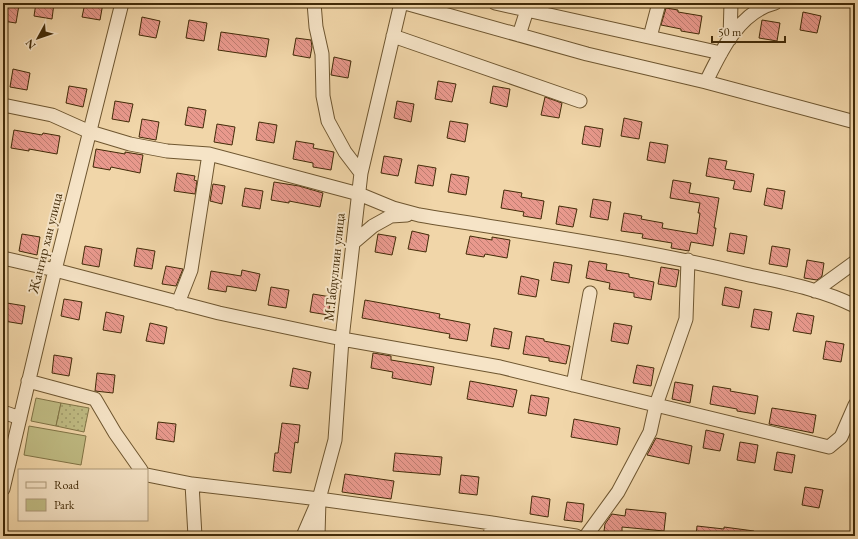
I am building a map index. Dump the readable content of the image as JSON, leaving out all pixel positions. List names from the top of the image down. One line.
{"streets":{"street":["Жангир хан улица","М.Габдуллин улица"]},"legend":["Road","Park"],"scale_bar":"50 m","north":"bottom left"}
